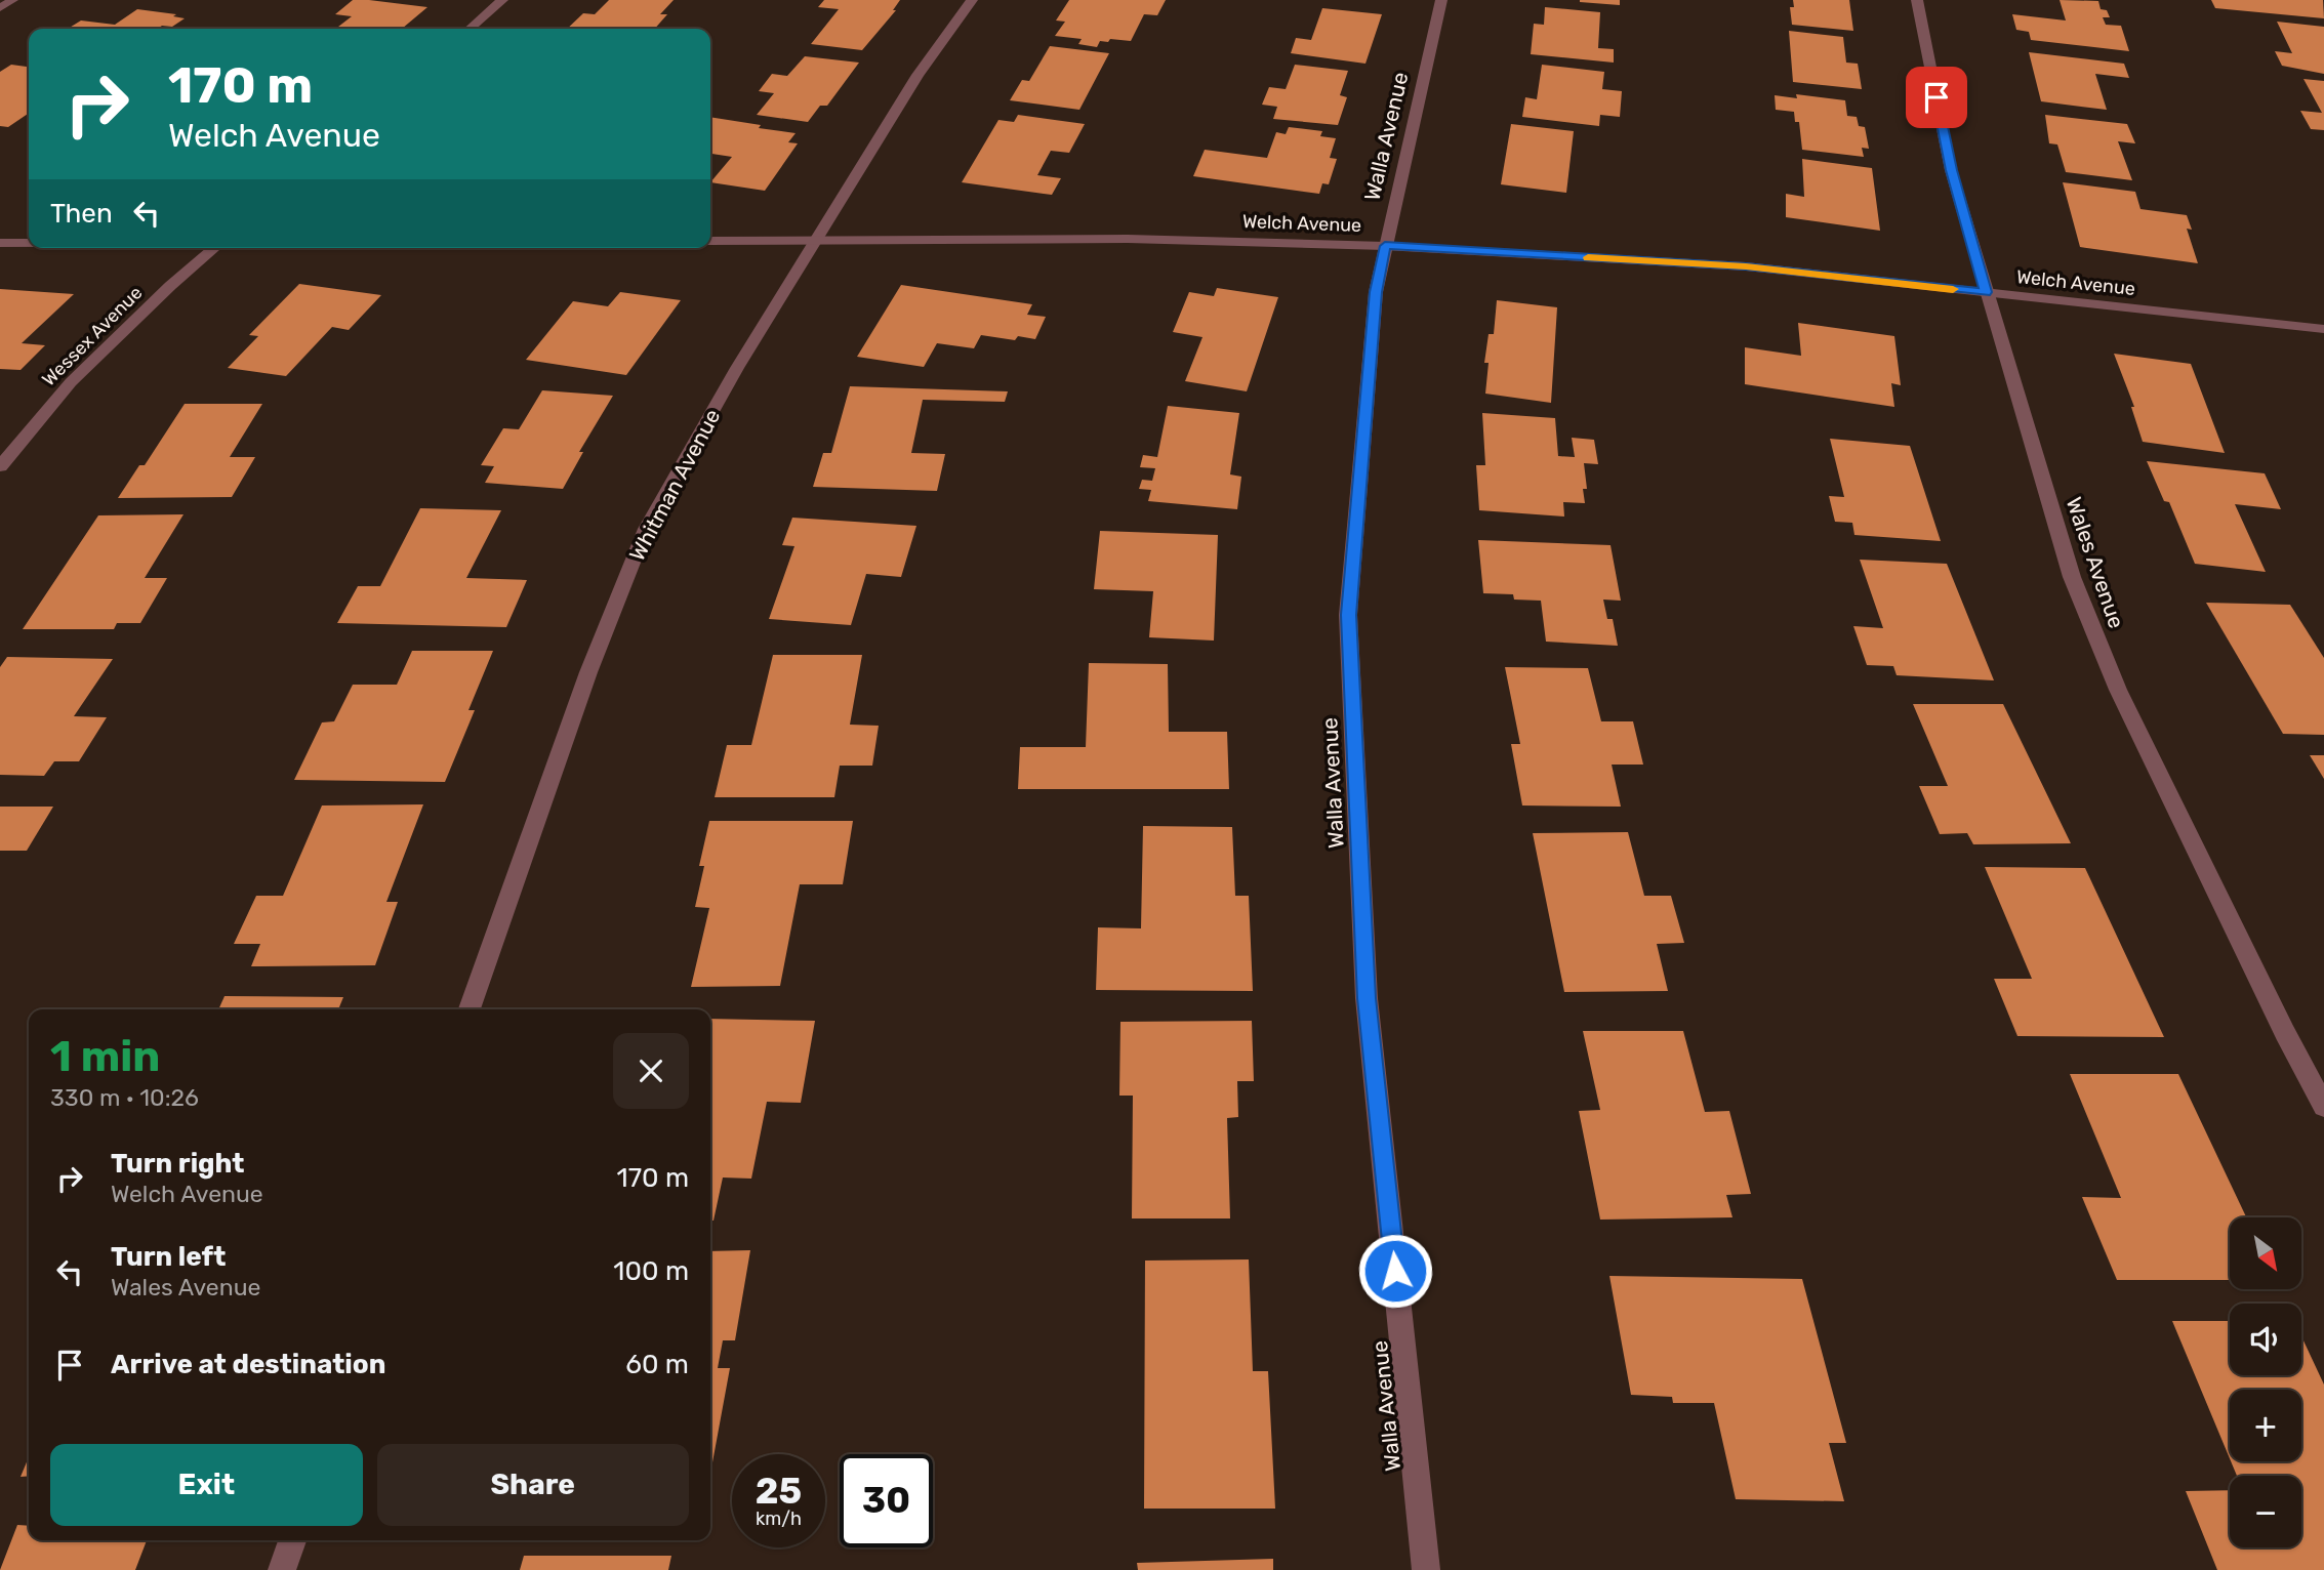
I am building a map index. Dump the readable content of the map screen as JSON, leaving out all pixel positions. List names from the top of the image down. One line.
{"streets":{"street":["Walla Avenue","Welch Avenue","Wessex Avenue","Whitman Avenue","Wales Avenue"]},"crossings":[["Walla Avenue","Welch Avenue"],["Welch Avenue","Whitman Avenue"],["Welch Avenue","Wales Avenue"]],"north":"bottom right","page":{"turn":["170 m","Welch Avenue"],"then":"Then","heading":["1 min","330 m · 10:26"],"list":[{"name":"Turn right","note":"Welch Avenue","value":"170 m"},{"name":"Turn left","note":"Wales Avenue","value":"100 m"},{"name":"Arrive at destination","value":"60 m"}],"map_buttons":["+","−"],"buttons":["Exit","Share"],"speed":"25 km/h","limit":"30"}}
